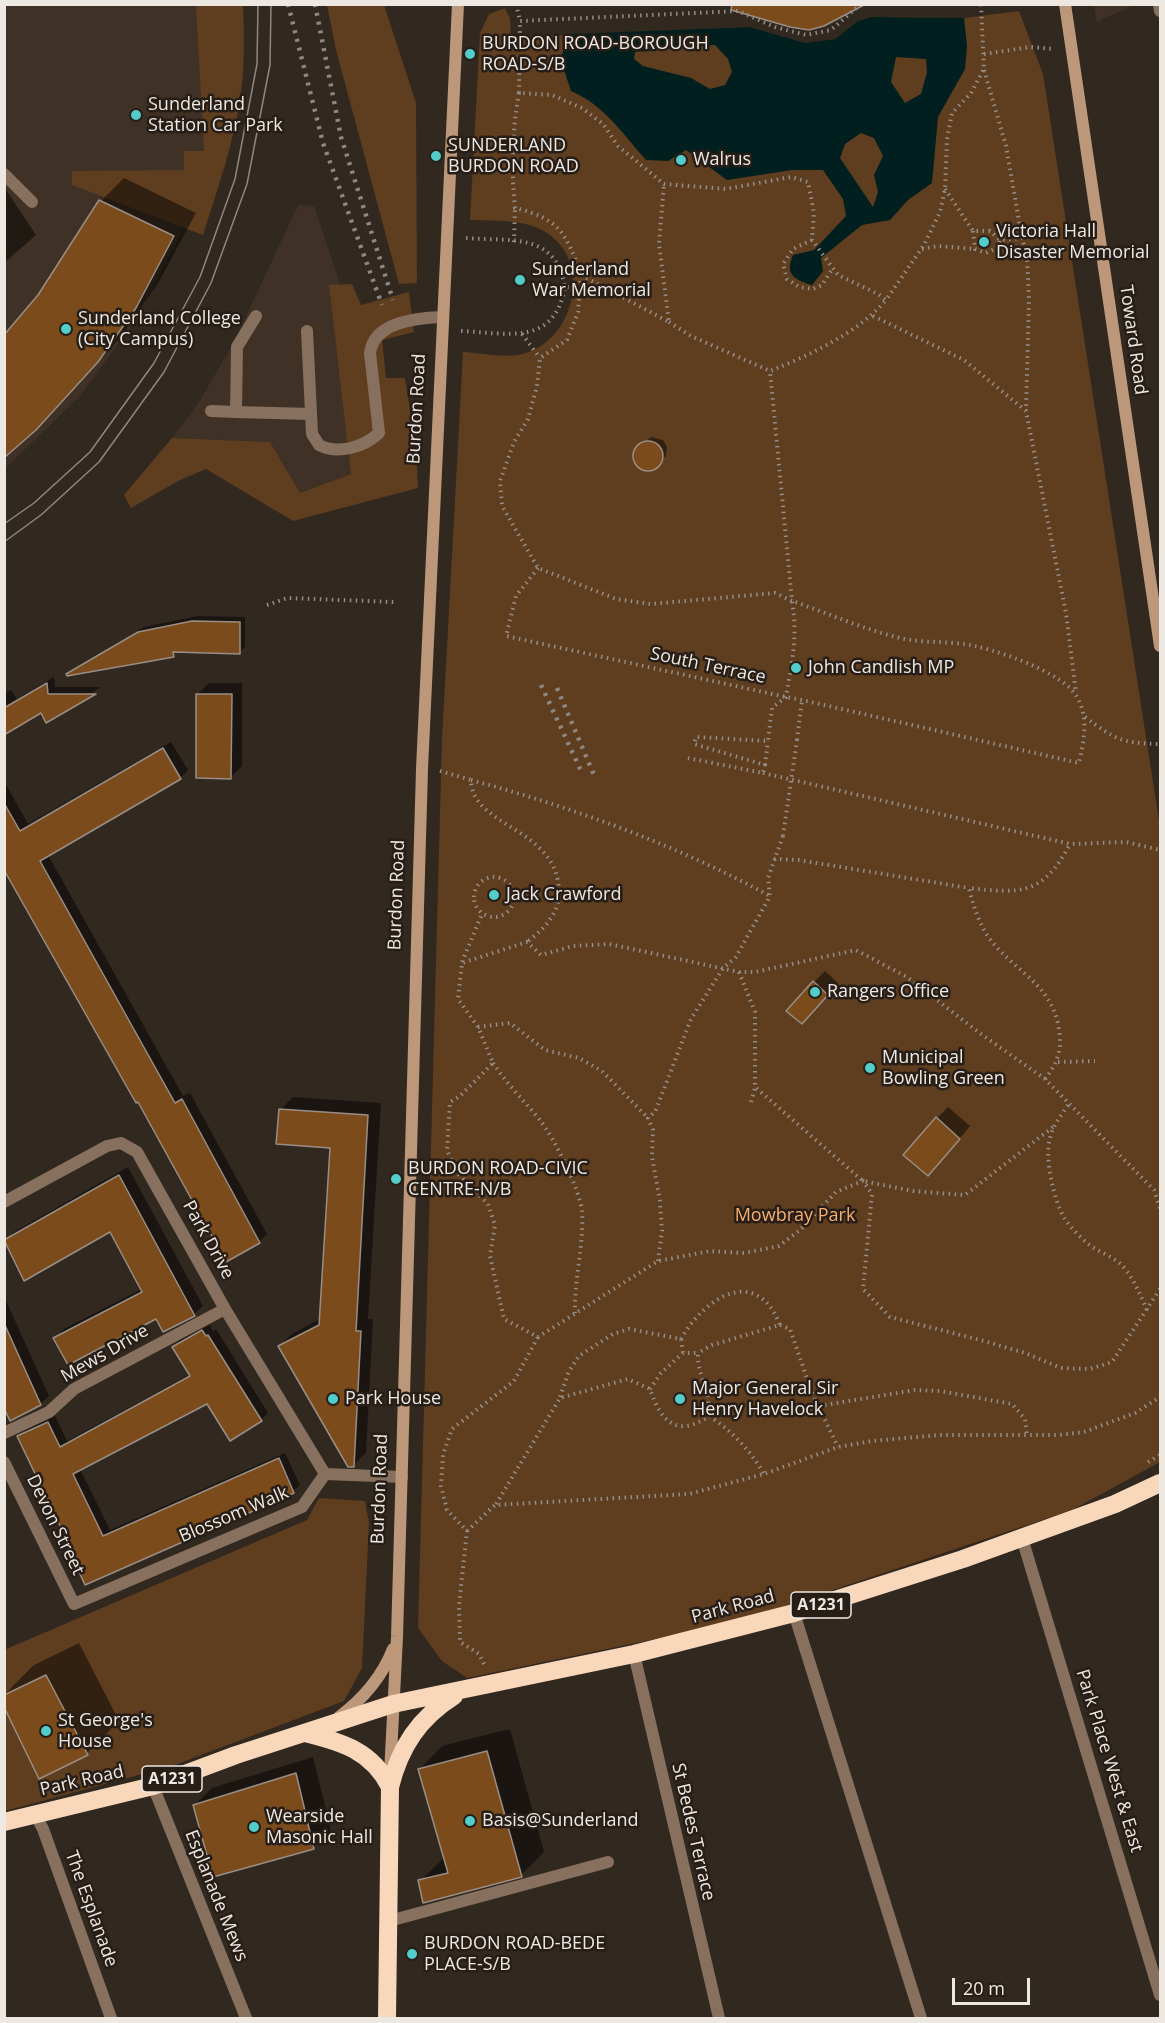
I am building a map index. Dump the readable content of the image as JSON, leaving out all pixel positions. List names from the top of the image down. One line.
{"streets":{"highway":["Burdon Road","A1231","Park Road"],"street":["Toward Road","Park Drive","Mews Drive","Blossom Walk","Devon Street","Park Place West & East","St Bedes Terrace","Esplanade Mews","The Esplanade"],"path":["South Terrace"]},"crossings":[["Burdon Road","A1231"],["Burdon Road","Park Road"],["Park Drive","Mews Drive"],["Park Drive","Blossom Walk"],["Blossom Walk","Devon Street"],["A1231","Park Road"],["Park Road","Park Place West & East"],["Park Road","St Bedes Terrace"],["Park Road","Esplanade Mews"],["Park Road","The Esplanade"]],"parks":["Mowbray Park"],"places":["BURDON ROAD-BOROUGH ROAD-S/B","Sunderland Station Car Park","SUNDERLAND BURDON ROAD","Walrus","Victoria Hall Disaster Memorial","Sunderland War Memorial","Sunderland College (City Campus)","John Candlish MP","Jack Crawford","Rangers Office","Municipal Bowling Green","BURDON ROAD-CIVIC CENTRE-N/B","Park House","Major General Sir Henry Havelock","St George's House","Basis@Sunderland","Wearside Masonic Hall","BURDON ROAD-BEDE PLACE-S/B"],"scale_bar":"20 m"}
